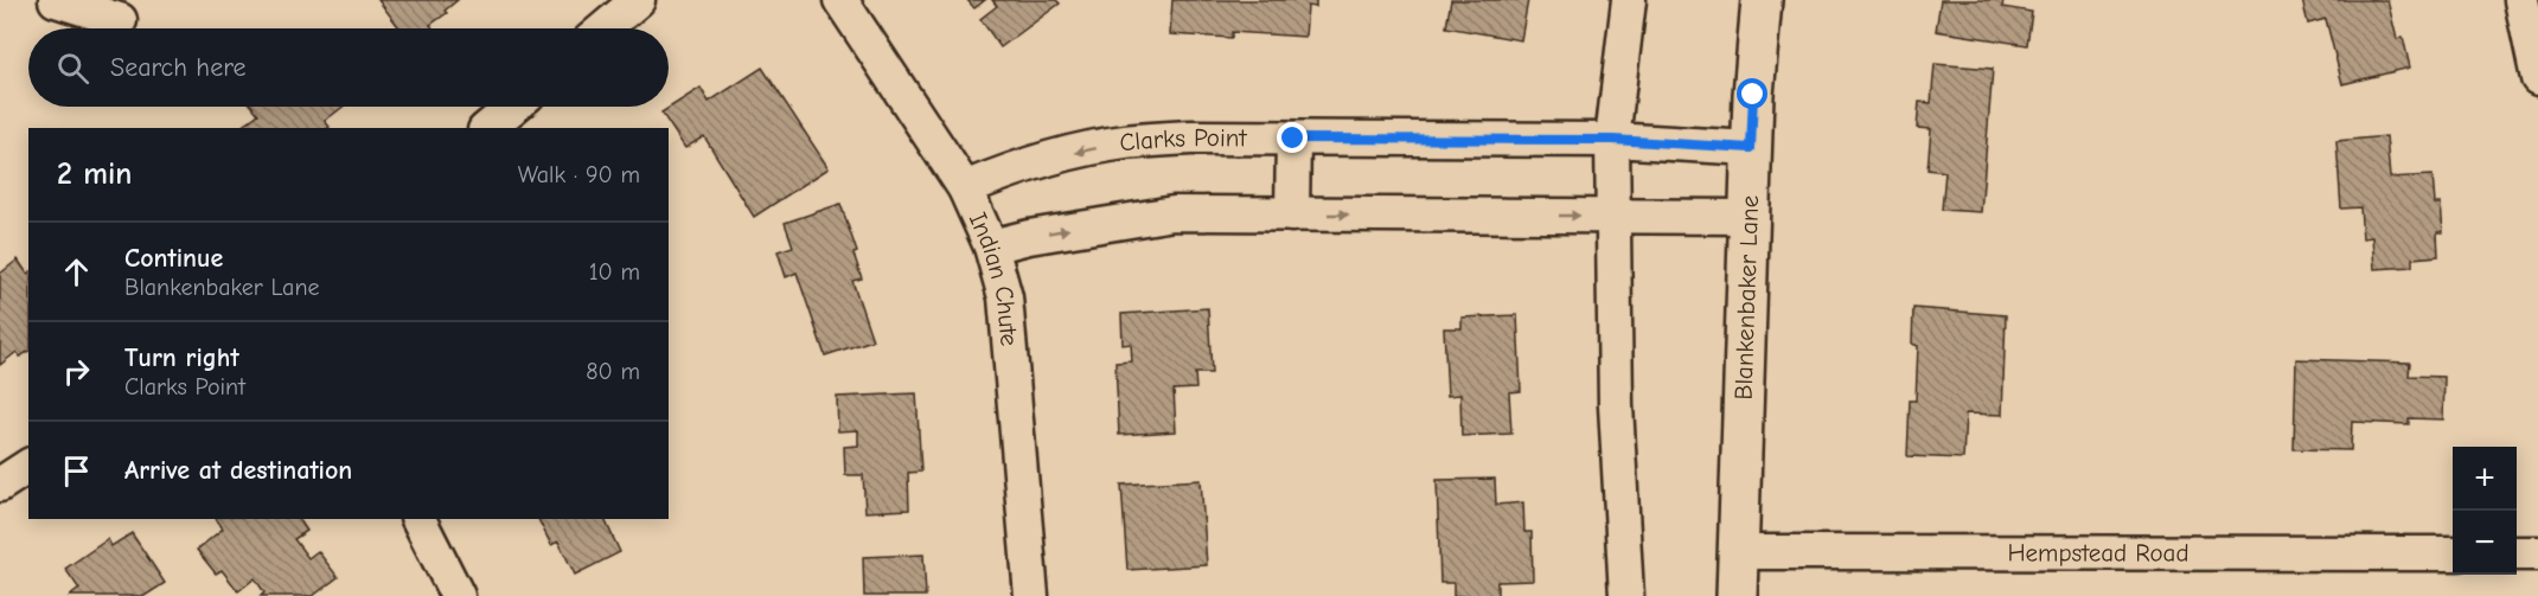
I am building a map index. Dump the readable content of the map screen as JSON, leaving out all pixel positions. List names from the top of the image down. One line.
{"streets":{"street":["Clarks Point","Indian Chute","Blankenbaker Lane","Hempstead Road"]},"crossings":[["Clarks Point","Indian Chute"],["Clarks Point","Blankenbaker Lane"],["Blankenbaker Lane","Hempstead Road"]],"page":{"search":"Search here","heading":["2 min","Walk · 90 m"],"list":[["Continue","Blankenbaker Lane","10 m"],["Turn right","Clarks Point","80 m"],"Arrive at destination"],"map_buttons":["+","−"]}}
